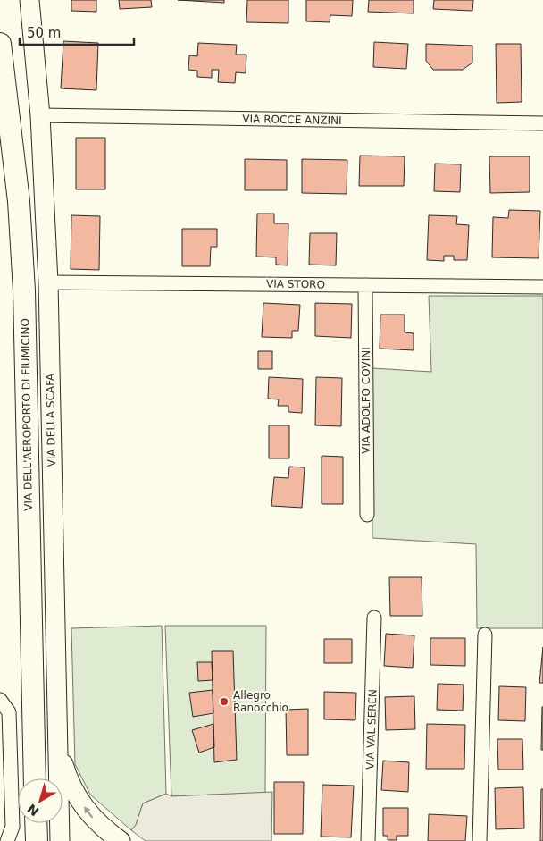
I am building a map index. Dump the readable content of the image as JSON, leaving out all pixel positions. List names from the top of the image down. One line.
{"streets":{"main road":["VIA DELL'AEROPORTO DI FIUMICINO"],"street":["VIA ROCCE ANZINI","VIA STORO","VIA ADOLFO COVINI","VIA DELLA SCAFA","VIA VAL SEREN"]},"crossings":[["VIA ROCCE ANZINI","VIA DELLA SCAFA"],["VIA STORO","VIA ADOLFO COVINI"],["VIA STORO","VIA DELLA SCAFA"]],"places":["Allegro Ranocchio"],"scale_bar":"50 m","north":"bottom left"}
